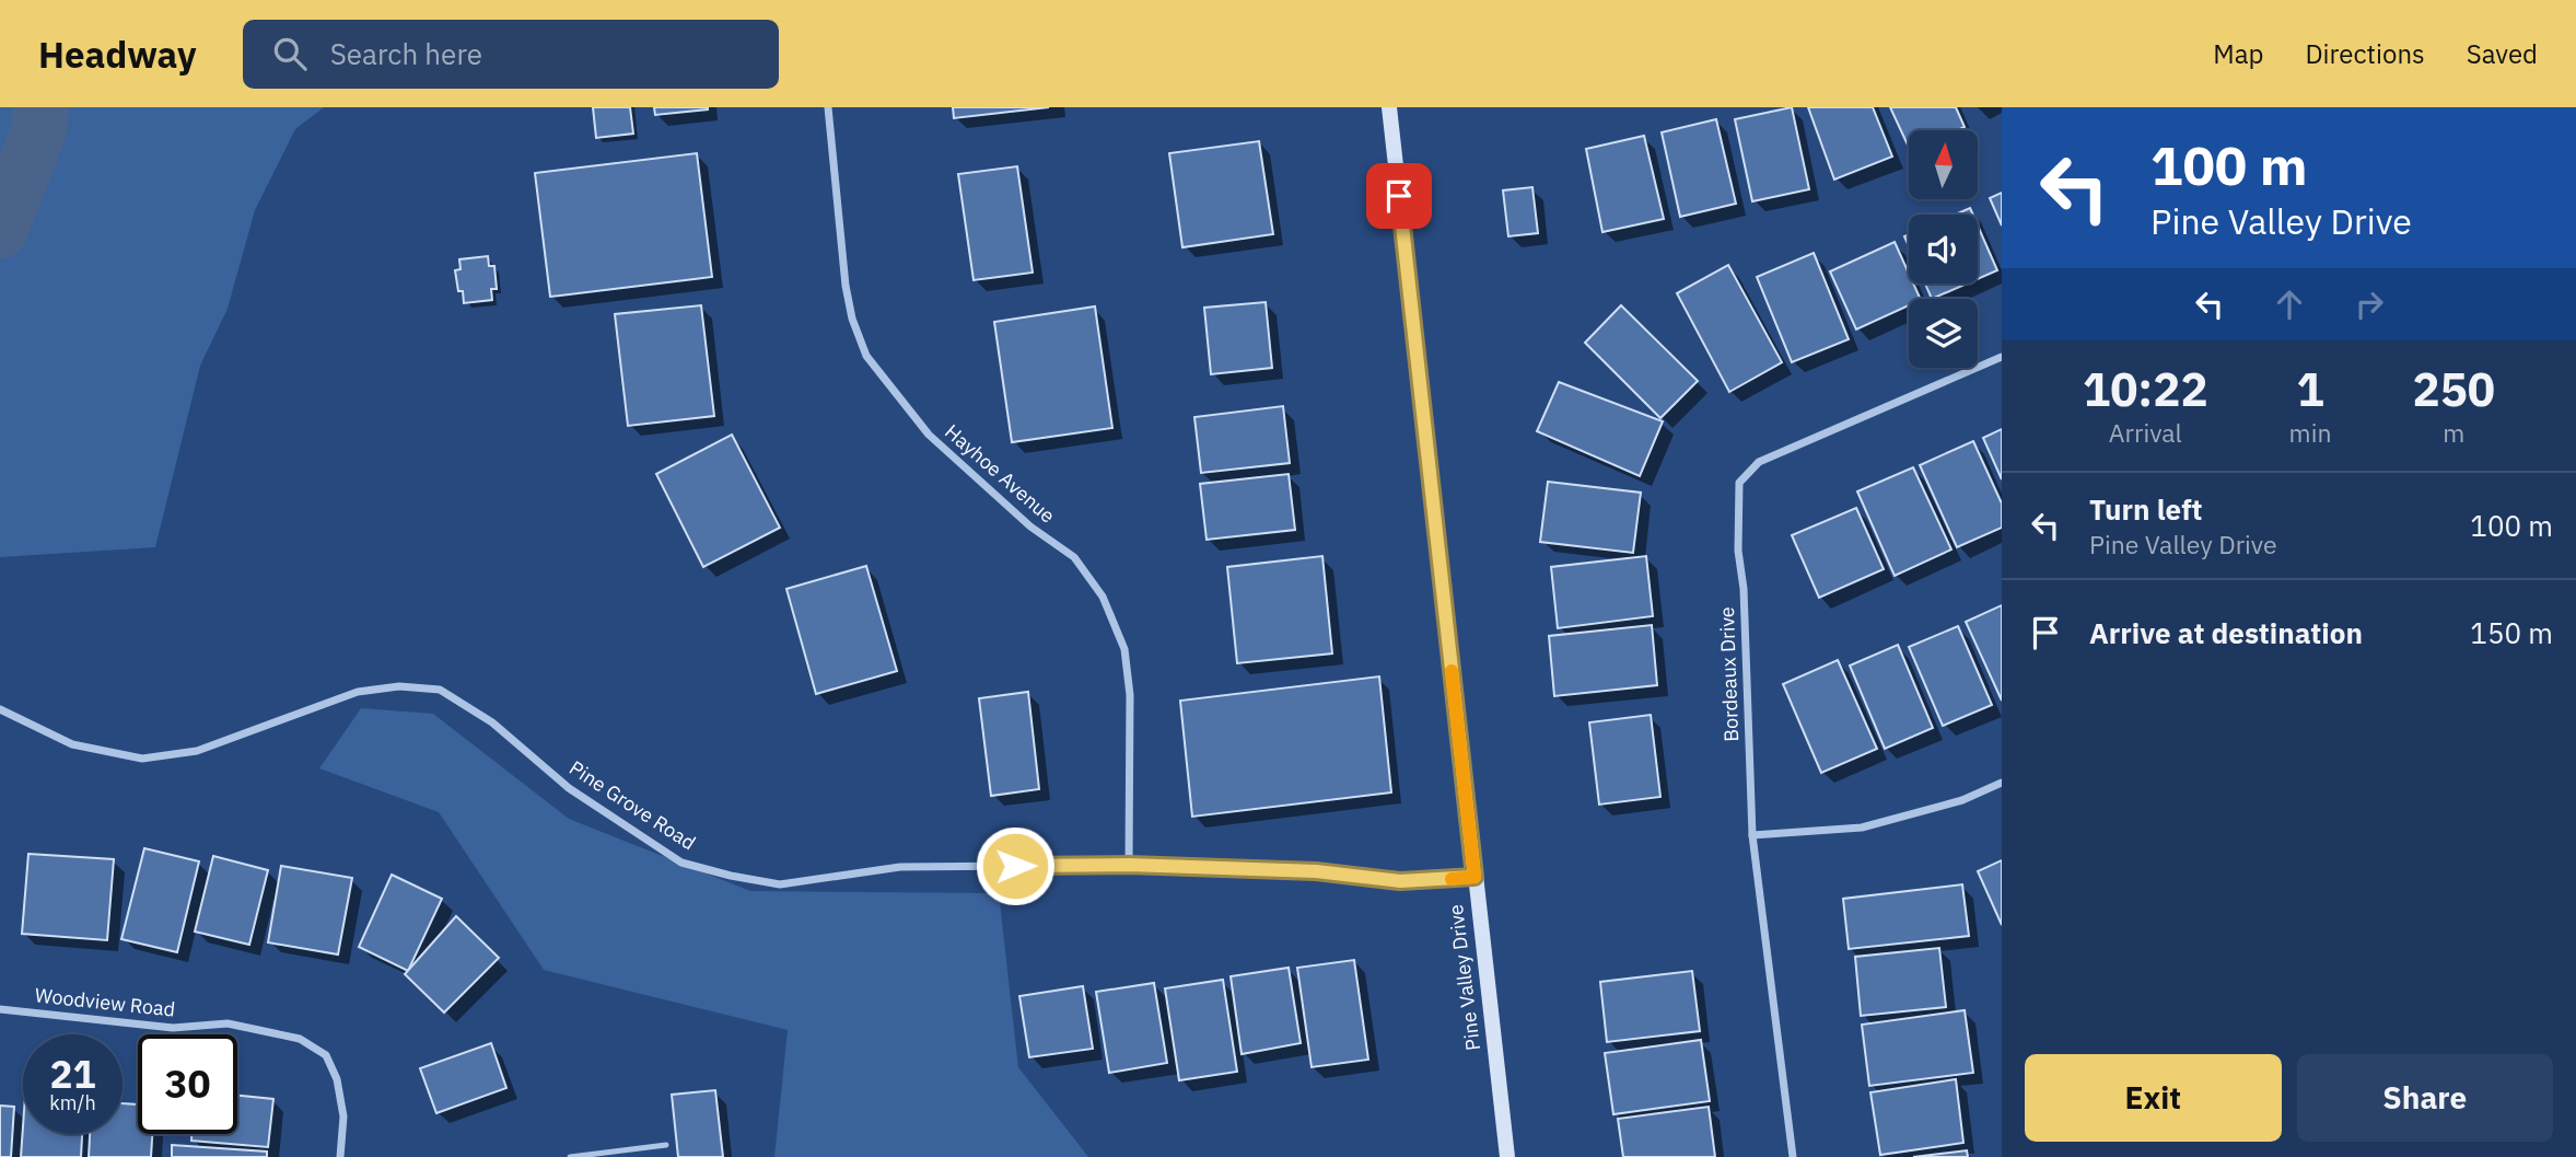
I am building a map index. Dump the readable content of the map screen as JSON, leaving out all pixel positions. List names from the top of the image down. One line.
{"streets":{"main road":["Pine Valley Drive"],"street":["Hayhoe Avenue","Bordeaux Drive","Pine Grove Road","Woodview Road"]},"crossings":[["Hayhoe Avenue","Pine Grove Road"],["Pine Grove Road","Pine Valley Drive"]],"north":"top","page":{"header":"Headway","search":"Search here","nav":["Map","Directions","Saved"],"turn":["100 m","Pine Valley Drive"],"eta":["10:22","Arrival","1","min","250","m"],"list":[{"name":"Turn left","note":"Pine Valley Drive","value":"100 m"},{"name":"Arrive at destination","value":"150 m"}],"speed":"21 km/h","limit":"30","buttons":["Exit","Share"]}}
